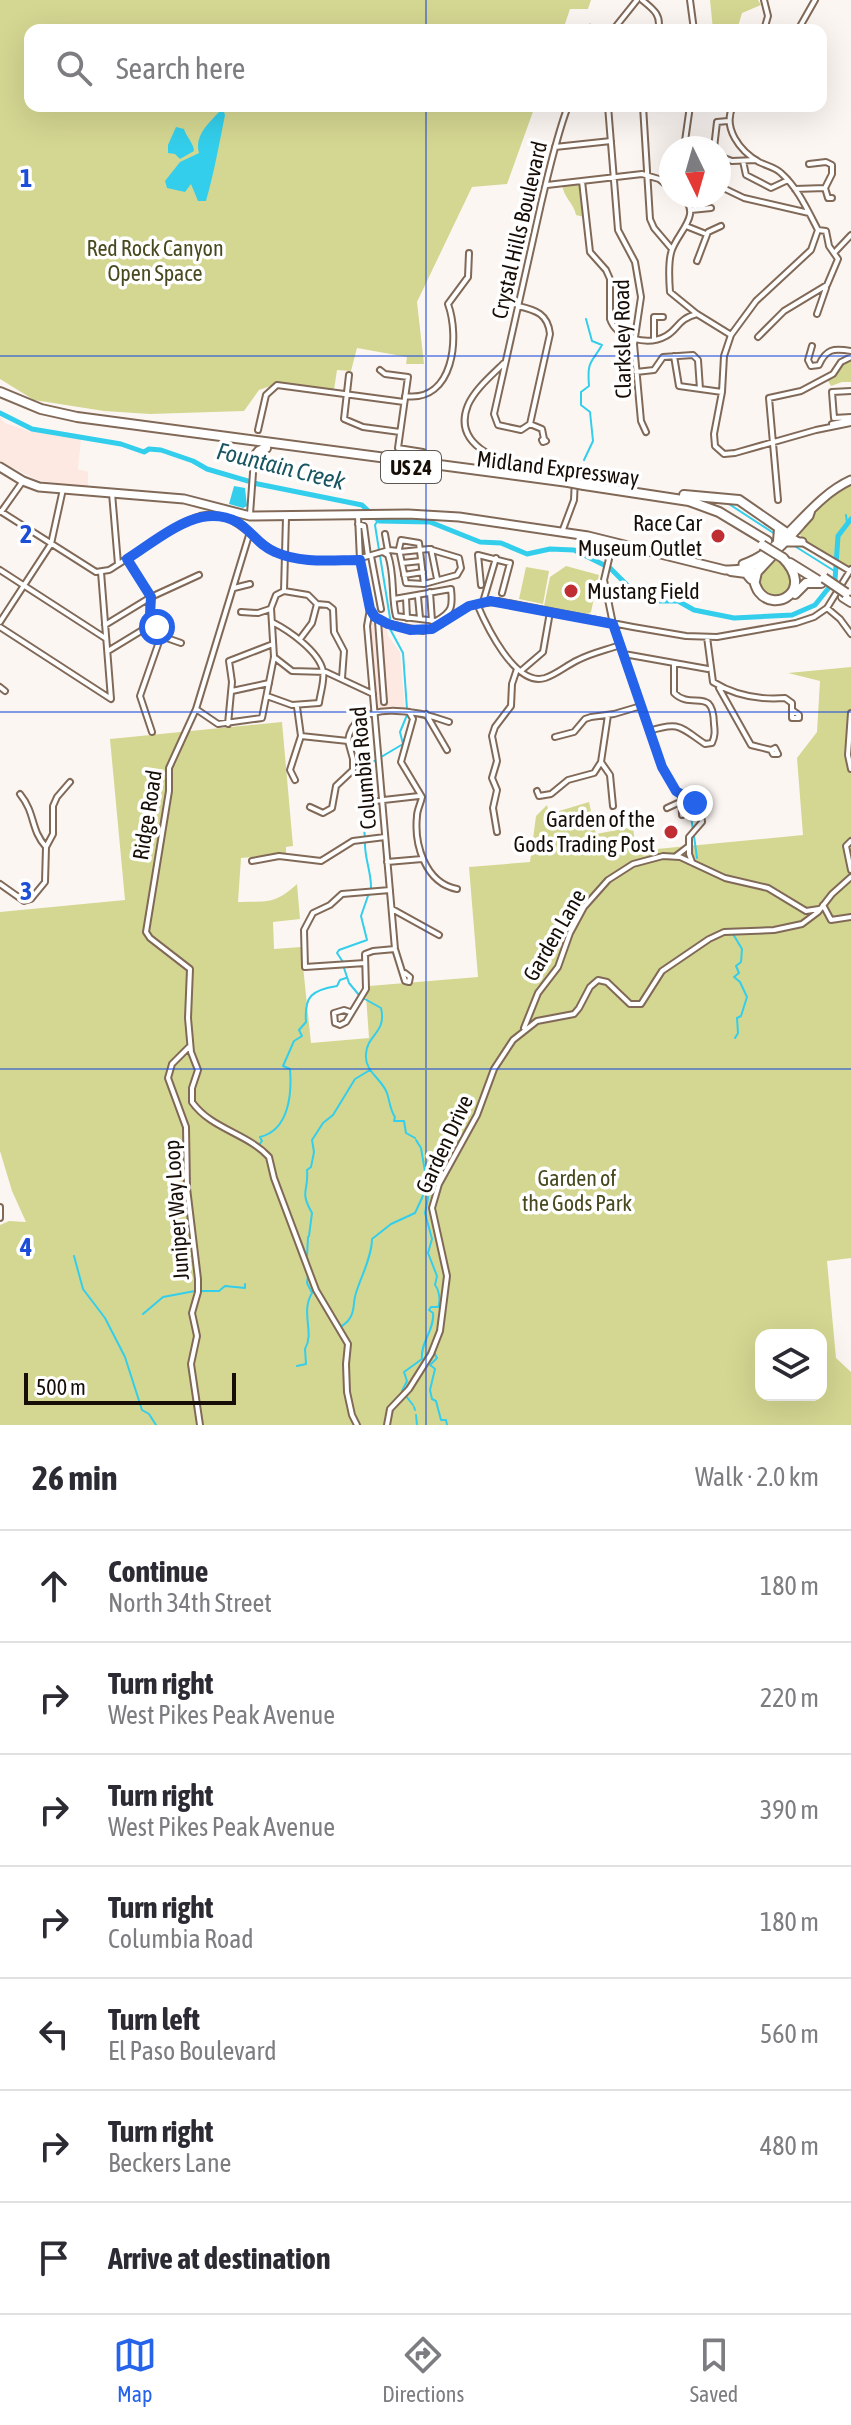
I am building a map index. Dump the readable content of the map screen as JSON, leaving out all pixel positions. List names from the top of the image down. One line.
{"streets":{"highway":["US 24","Midland Expressway"],"street":["Crystal Hills Boulevard","Clarksley Road","Columbia Road","Ridge Road","Garden Lane","Garden Drive","Juniper Way Loop"]},"crossings":[["Ridge Road","Juniper Way Loop"],["Garden Lane","Garden Drive"]],"water":["Fountain Creek"],"parks":["Red Rock Canyon Open Space","Garden of the Gods Park"],"places":["Race Car Museum Outlet","Mustang Field","Garden of the Gods Trading Post"],"scale_bar":"500 m","north":"bottom","page":{"search":"Search here","scale":"500 m","heading":["26 min","Walk · 2.0 km"],"list":[["Continue","North 34th Street","180 m"],["Turn right","West Pikes Peak Avenue","220 m"],["Turn right","West Pikes Peak Avenue","390 m"],["Turn right","Columbia Road","180 m"],["Turn left","El Paso Boulevard","560 m"],["Turn right","Beckers Lane","480 m"],"Arrive at destination"],"nav":["Map","Directions","Saved"]},"grid":{"rows":["1","2","3","4"]}}
